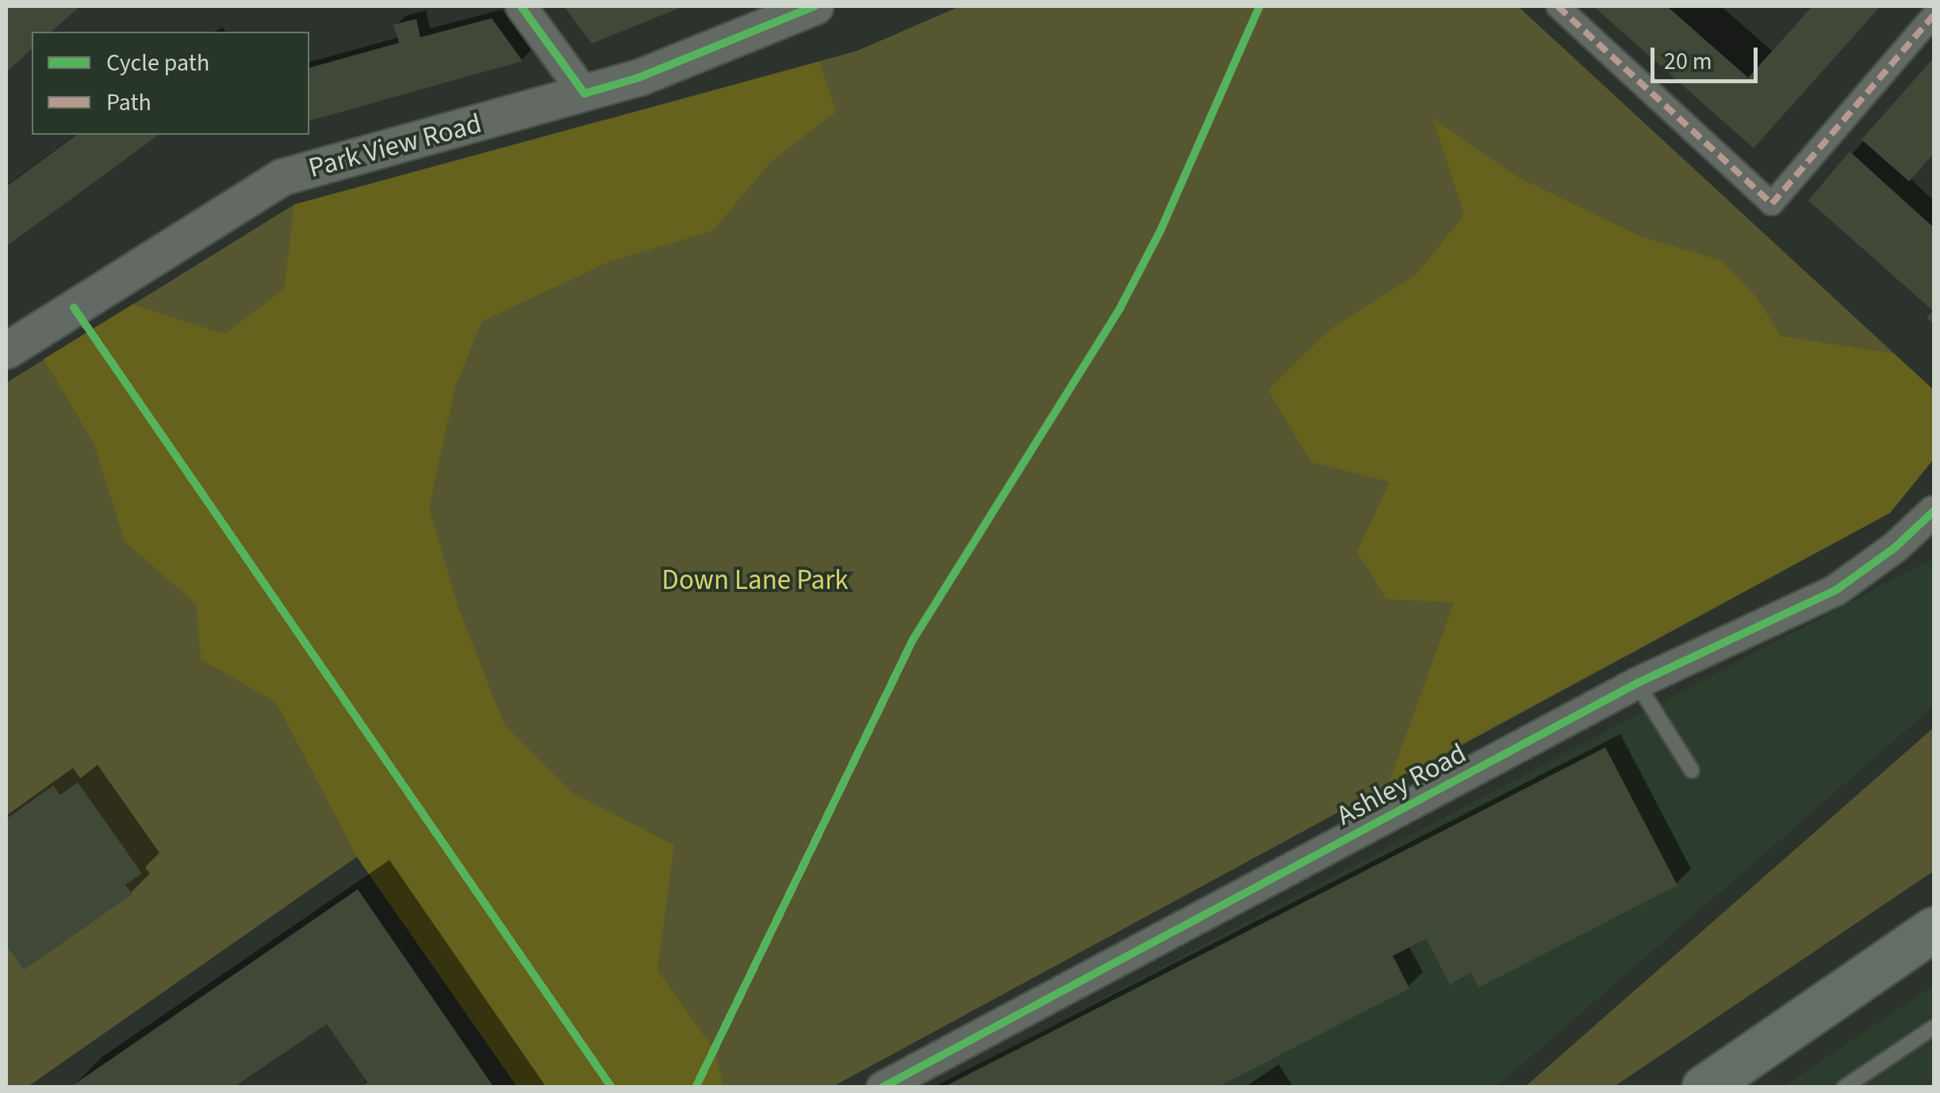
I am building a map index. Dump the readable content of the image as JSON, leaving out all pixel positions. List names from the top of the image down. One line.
{"streets":{"street":["Park View Road","Ashley Road"]},"parks":["Down Lane Park"],"legend":["Cycle path","Path"],"scale_bar":"20 m"}
